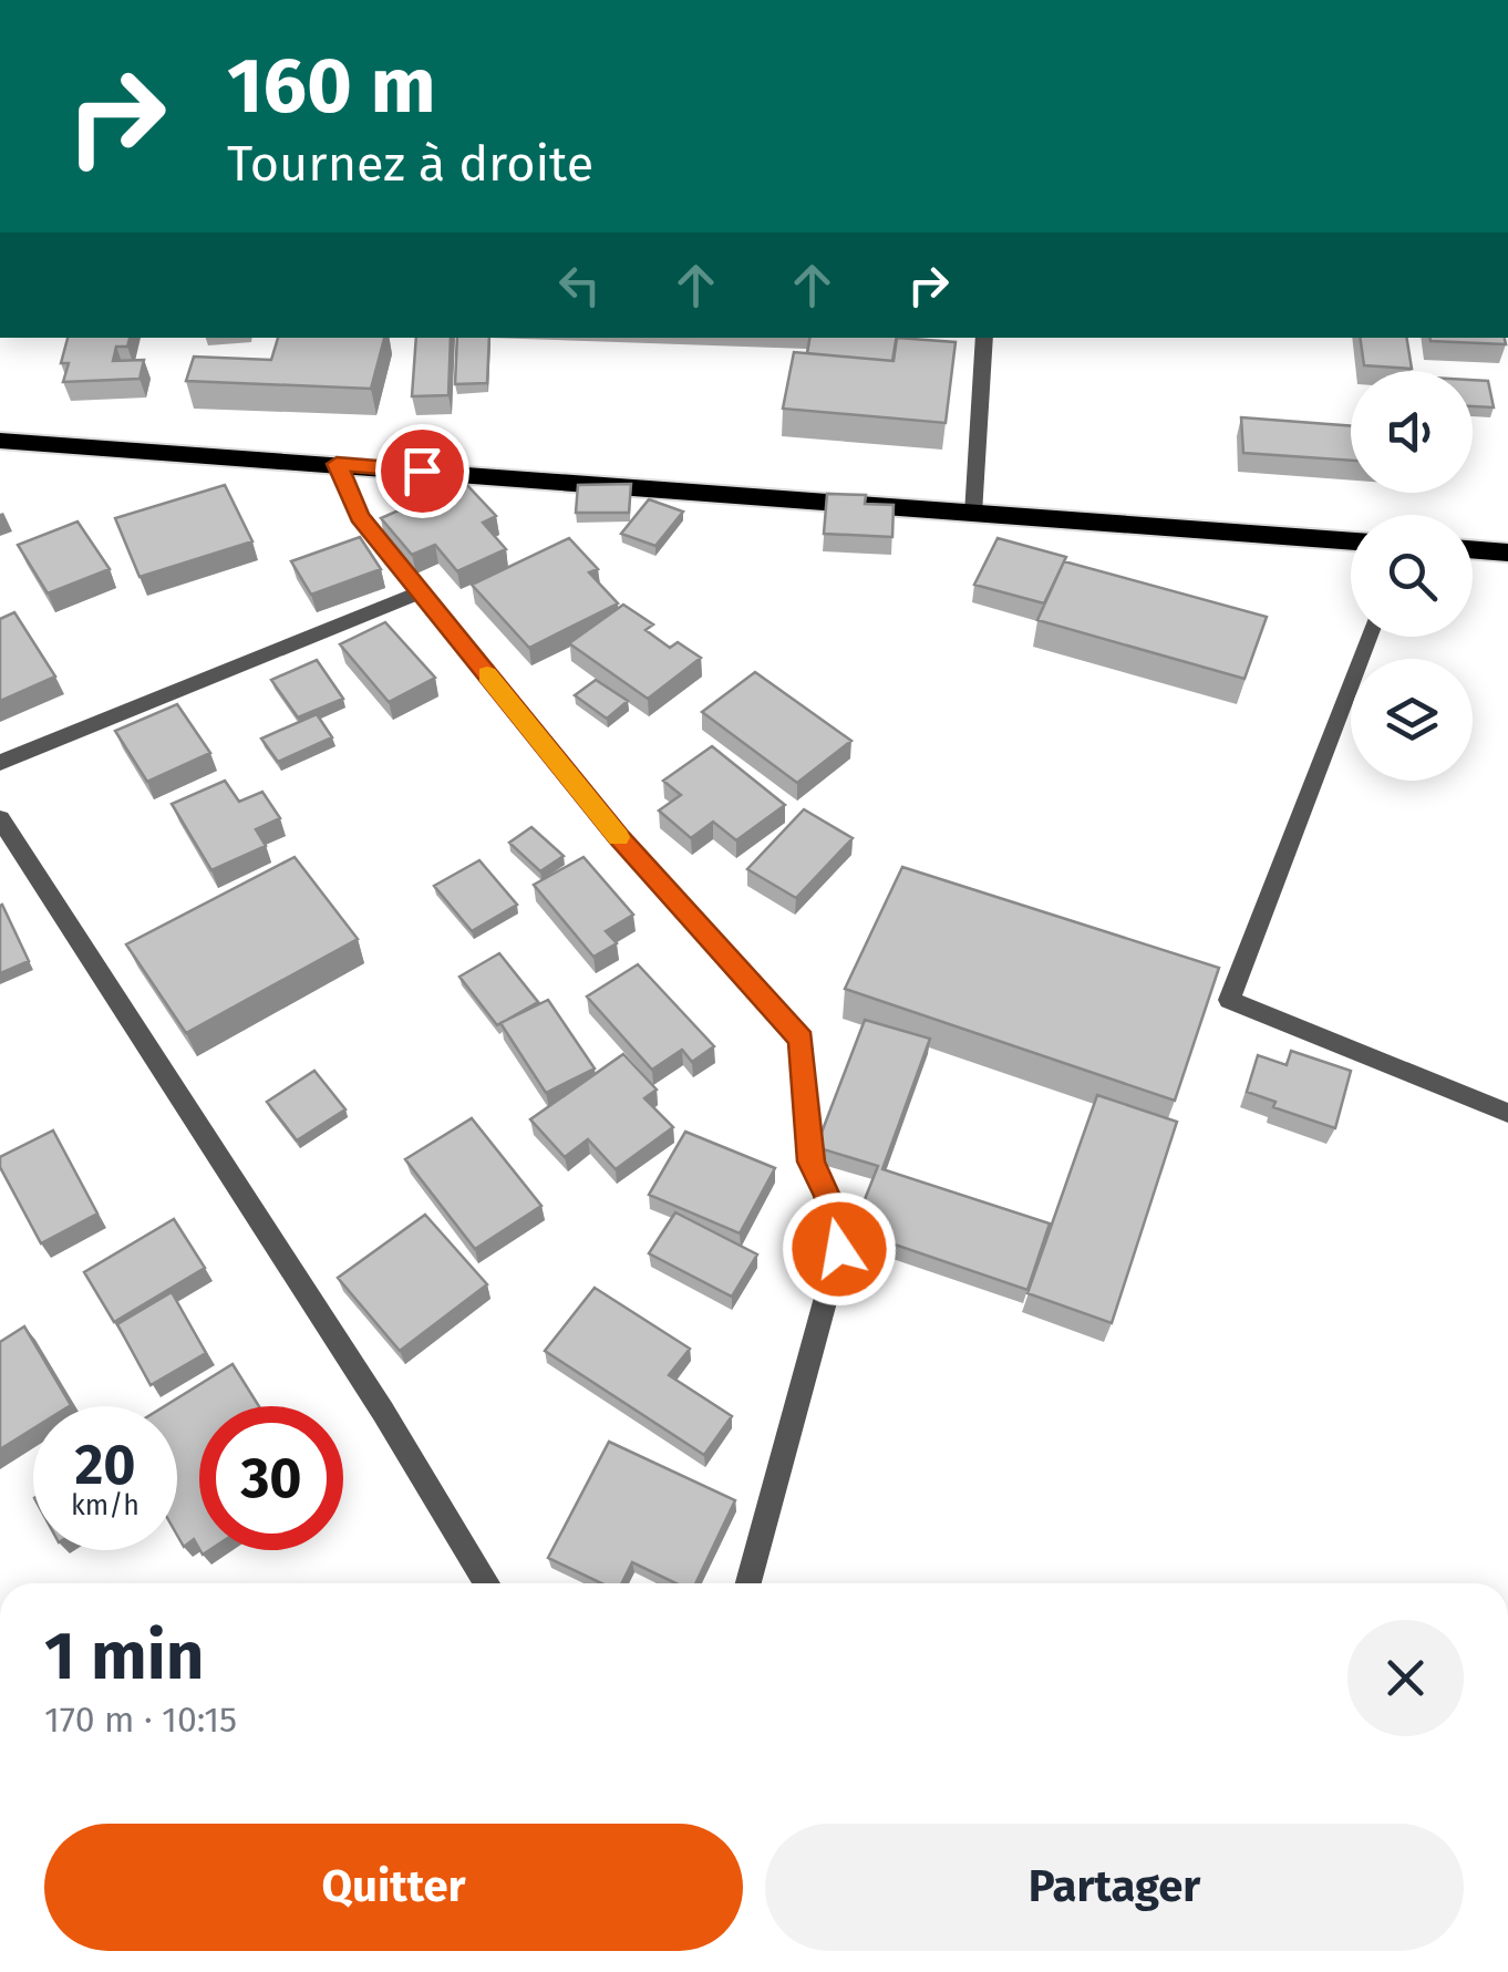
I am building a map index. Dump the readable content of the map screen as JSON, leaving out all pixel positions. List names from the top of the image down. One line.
{"page":{"turn":["160 m","Tournez à droite"],"speed":"20 km/h","limit":"30","heading":["1 min","170 m · 10:15"],"buttons":["Quitter","Partager"]}}
